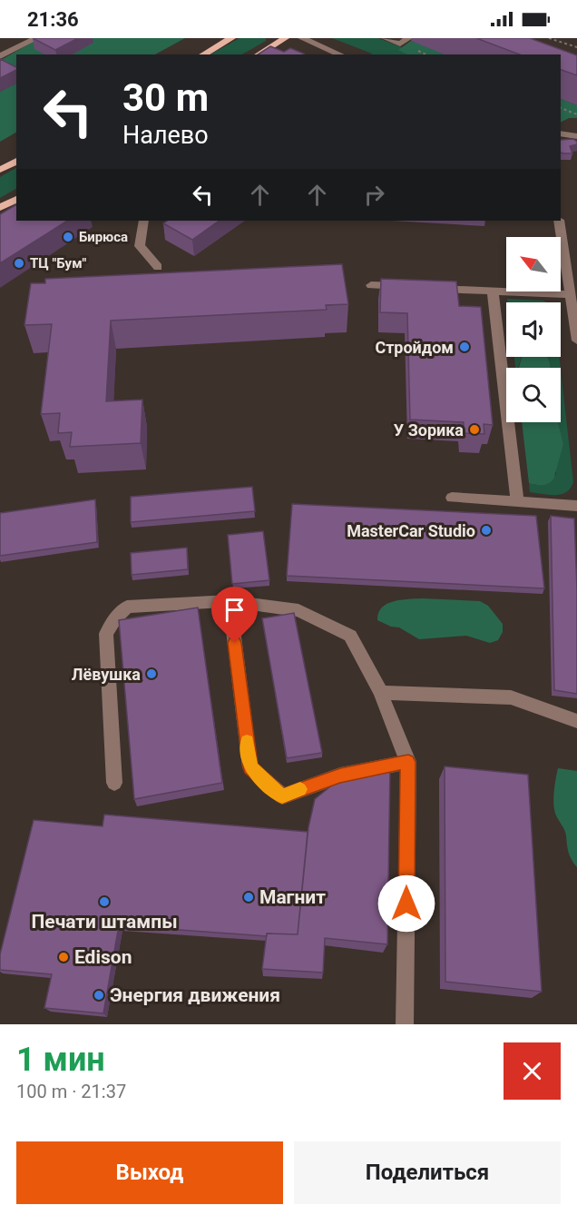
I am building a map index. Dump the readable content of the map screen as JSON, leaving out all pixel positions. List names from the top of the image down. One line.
{"places":["Бирюса","ТЦ \"Бум\"","Стройдом","У Зорика","MasterCar Studio","Лёвушка","Магнит","Печати штампы","Edison","Энергия движения"],"north":"top left","page":{"status":"21:36","turn":["30 m","Налево"],"heading":["1 мин","100 m · 21:37"],"buttons":["Выход","Поделиться"]}}
